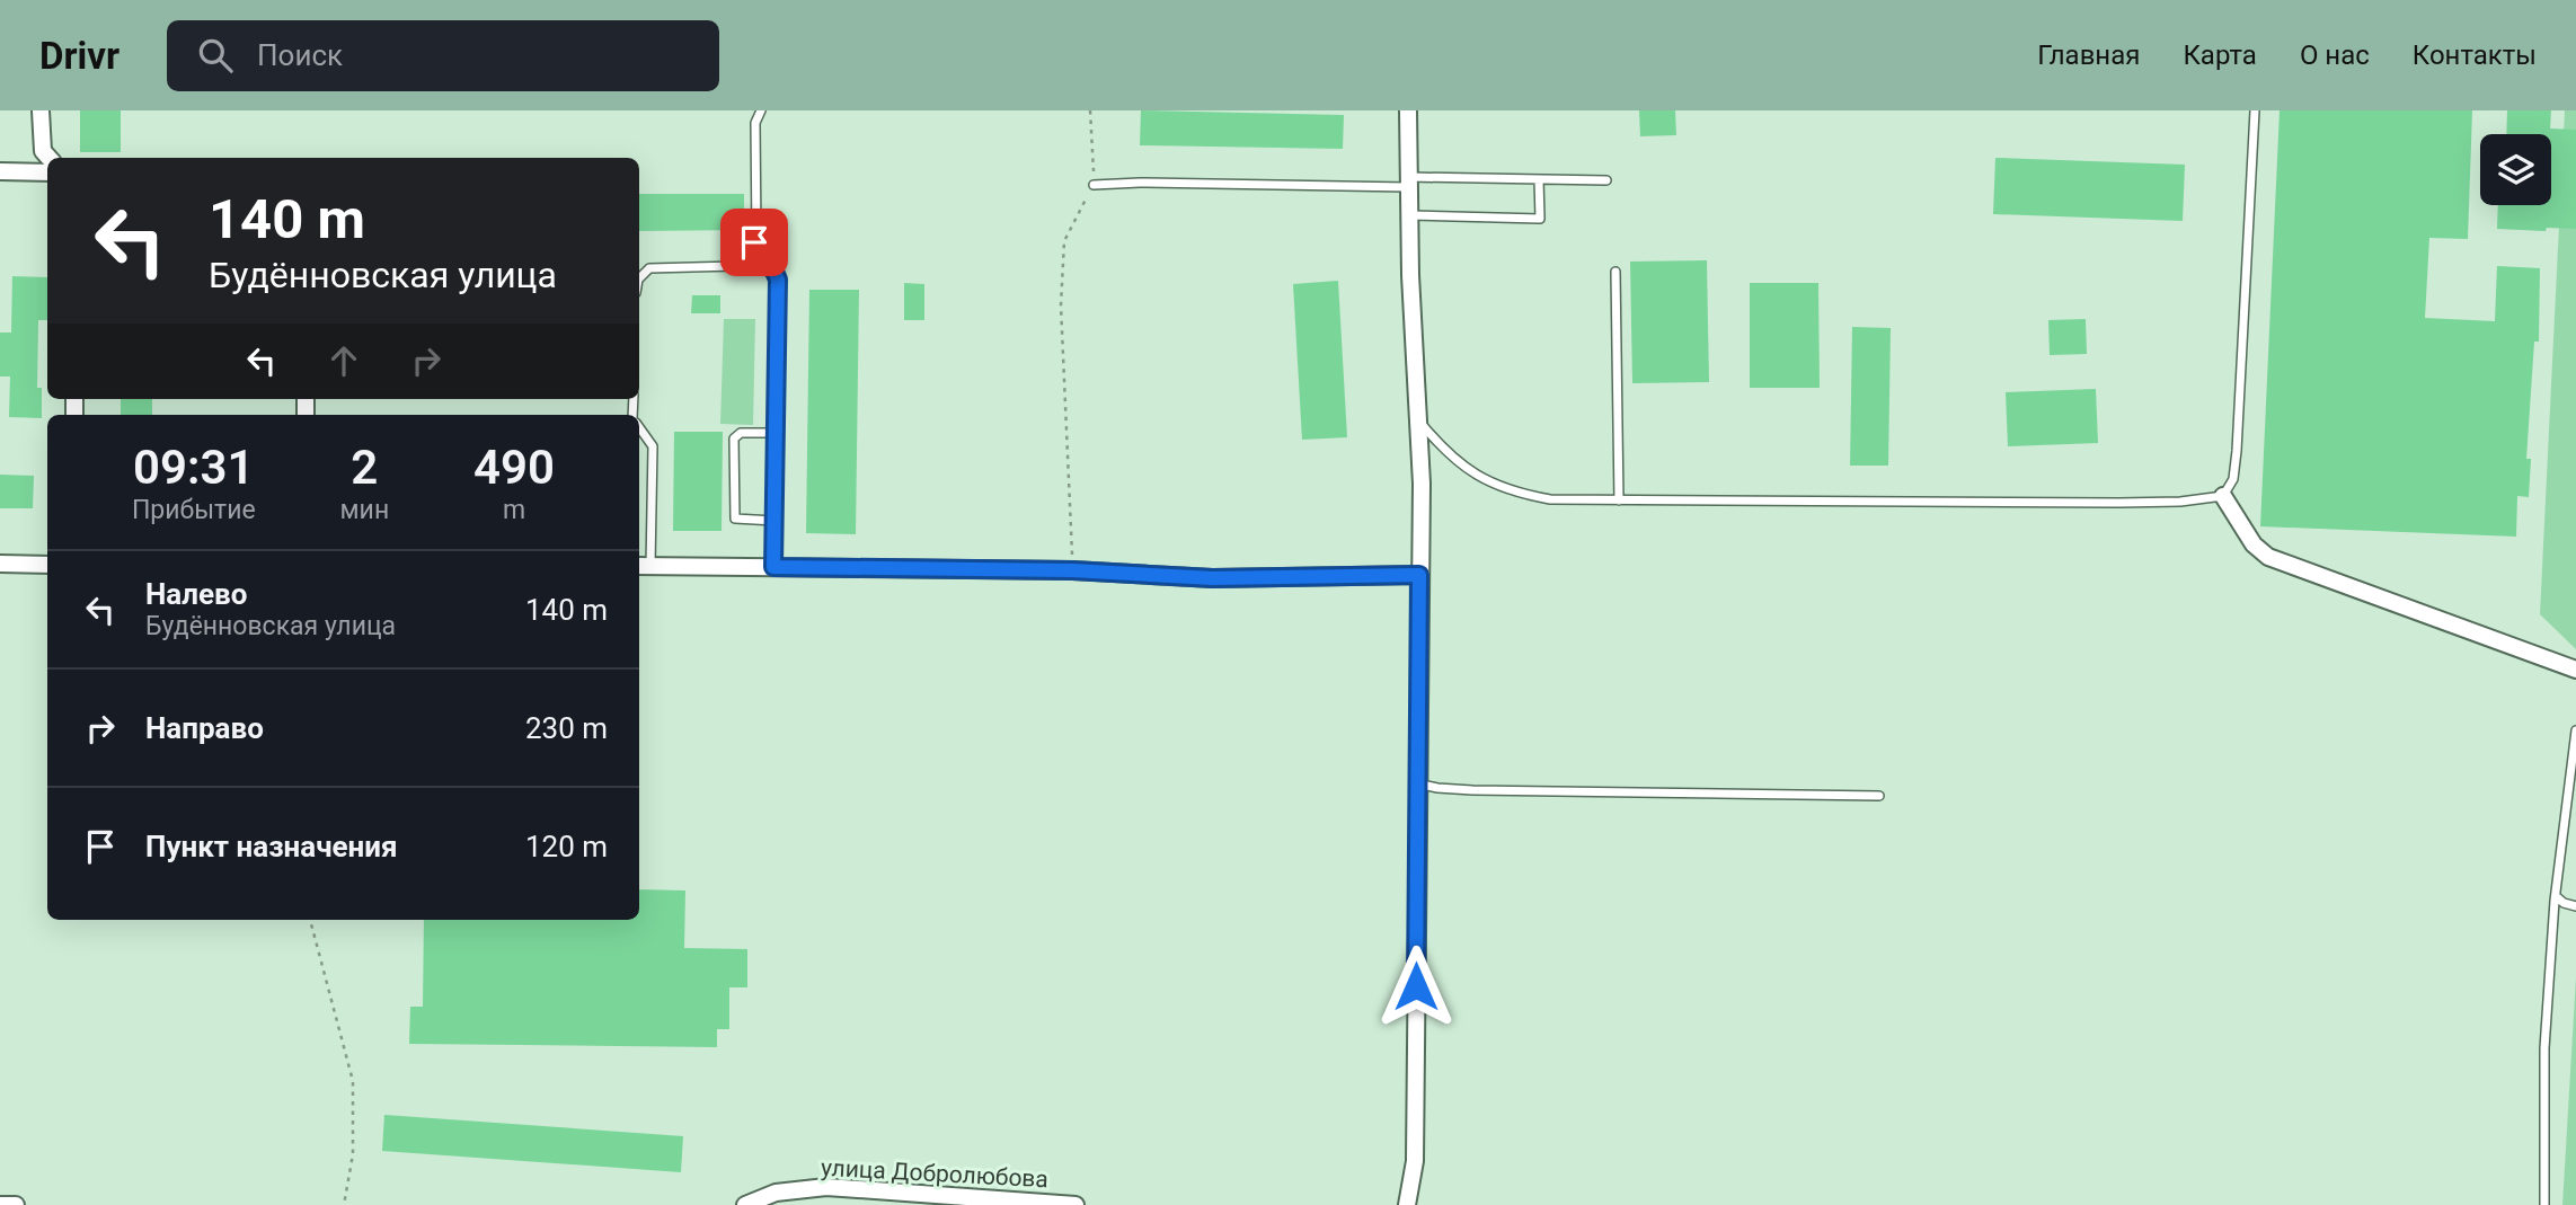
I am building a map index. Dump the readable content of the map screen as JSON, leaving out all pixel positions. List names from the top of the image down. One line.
{"streets":{"street":["улица Добролюбова"]},"page":{"header":"Drivr","search":"Поиск","nav":["Главная","Карта","О нас","Контакты"],"turn":["140 m","Будённовская улица"],"eta":["09:31","Прибытие","2","мин","490","m"],"list":[{"name":"Налево","note":"Будённовская улица","value":"140 m"},{"name":"Направо","value":"230 m"},{"name":"Пункт назначения","value":"120 m"}]}}
